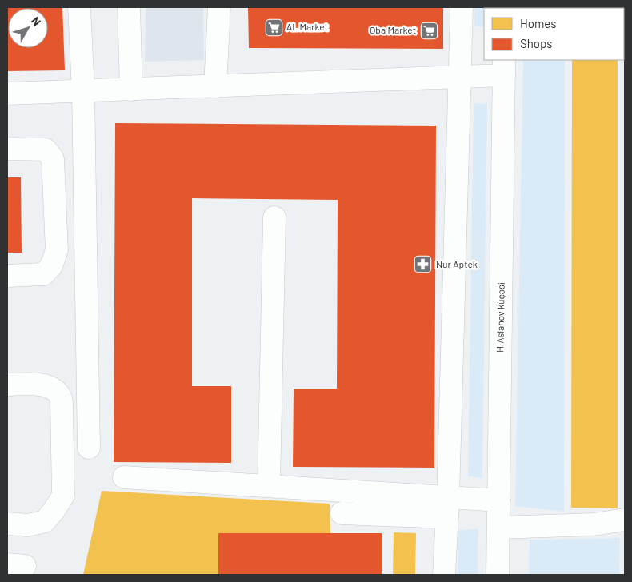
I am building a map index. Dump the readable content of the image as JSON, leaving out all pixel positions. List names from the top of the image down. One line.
{"streets":{"street":["H.Aslanov küçəsi"]},"places":{"supermarket":["AL Market","Oba Market"],"pharmacy":["Nur Aptek"]},"legend":["Homes","Shops"],"north":"top right"}
